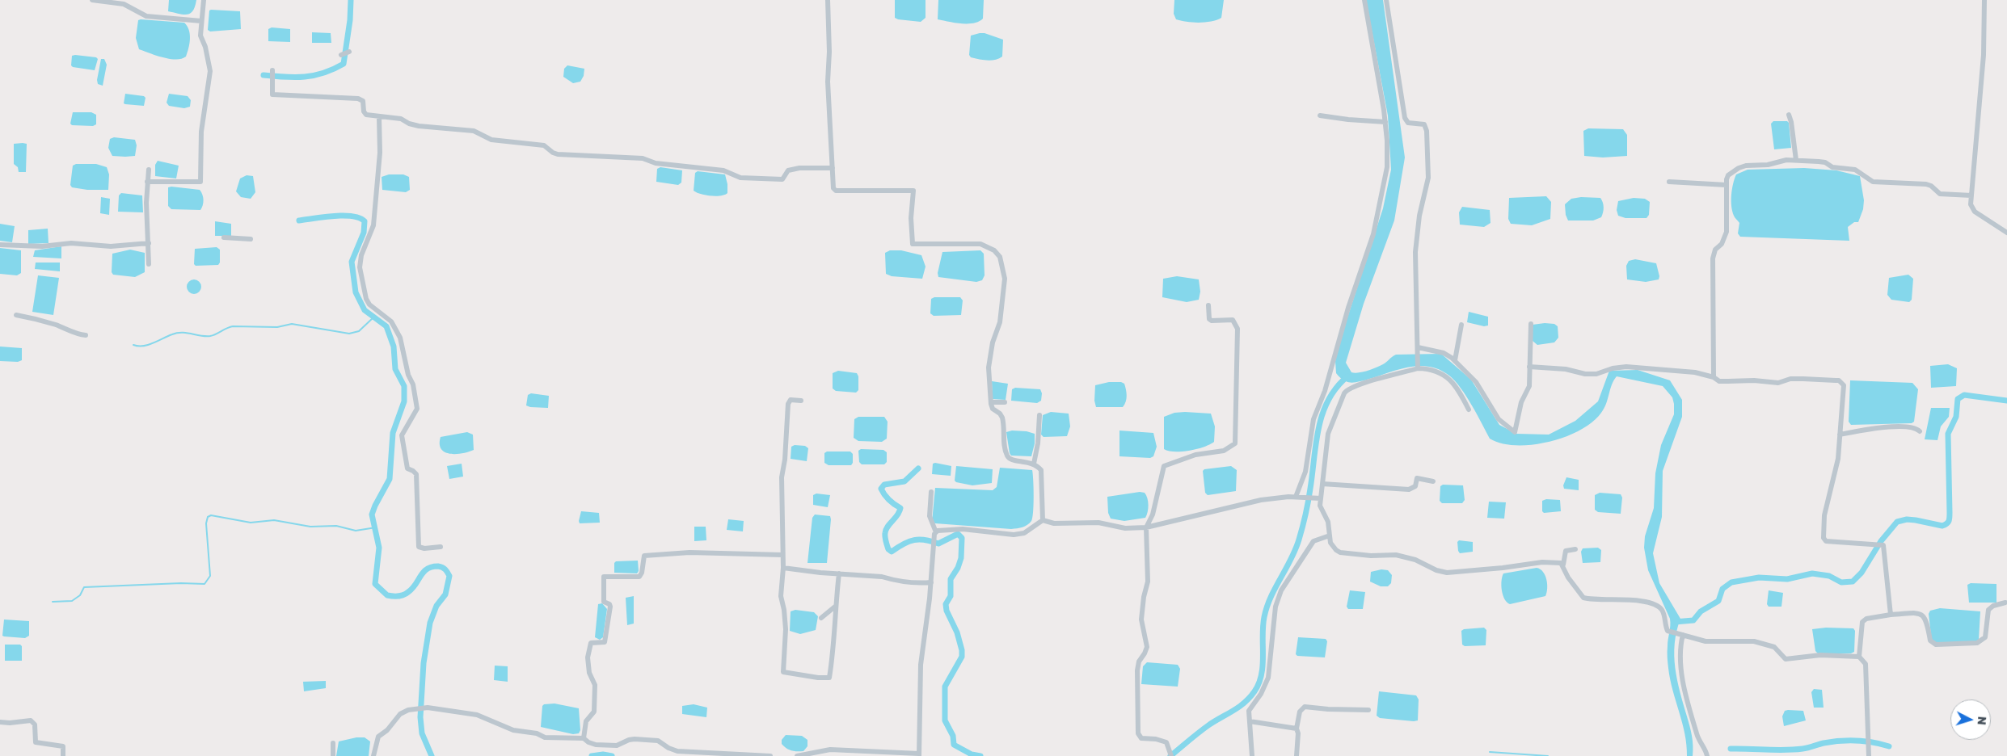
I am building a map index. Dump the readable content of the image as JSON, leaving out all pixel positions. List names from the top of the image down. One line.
{"north":"right"}
